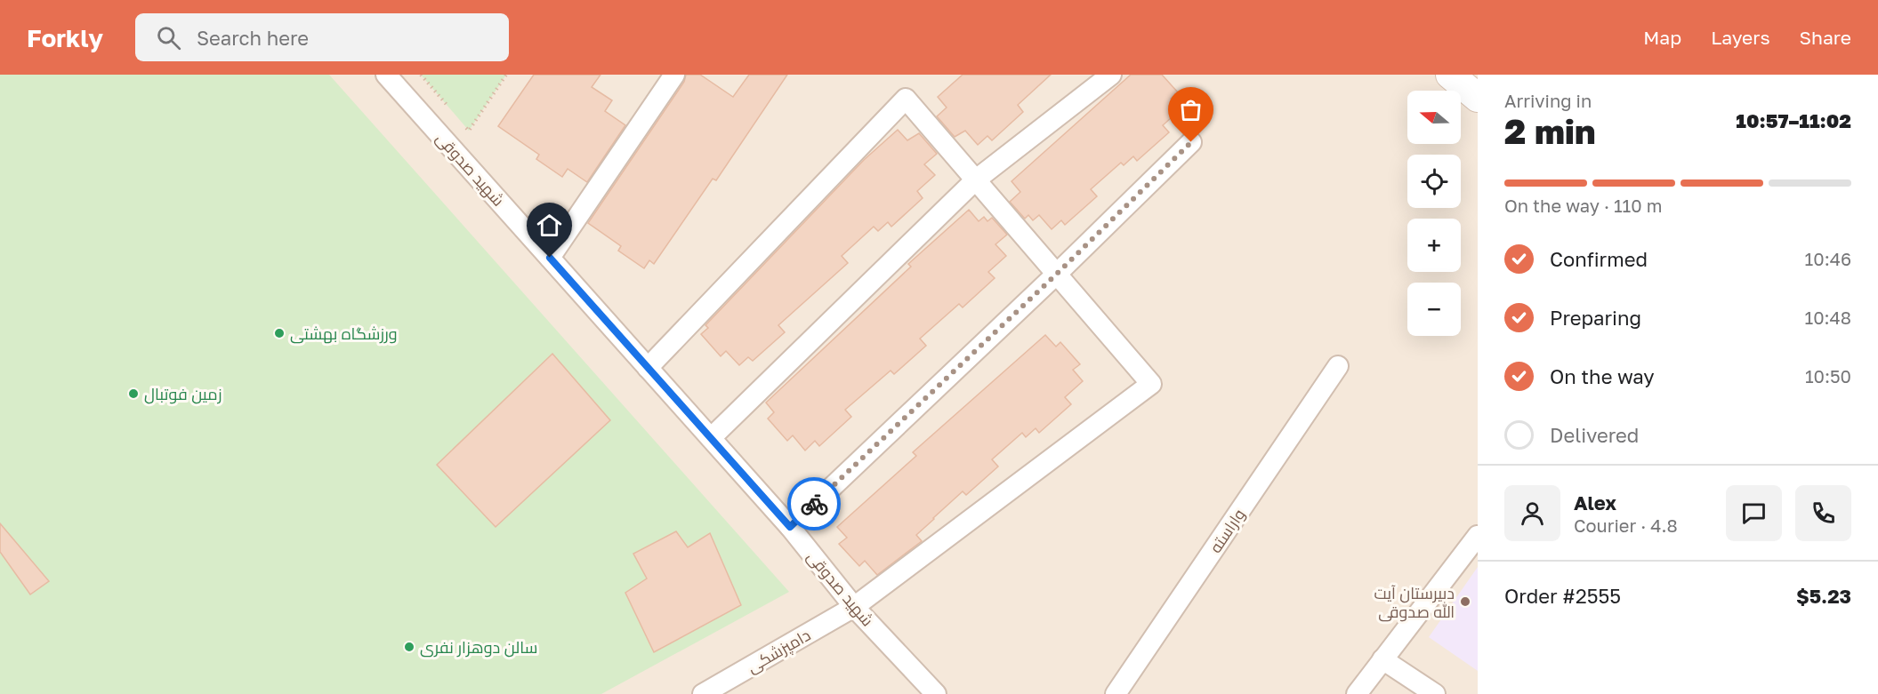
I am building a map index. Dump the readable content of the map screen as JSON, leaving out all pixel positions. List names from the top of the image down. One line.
{"streets":{"street":["شهید صدوقی","واراسته","دامپزشکی"]},"crossings":[["شهید صدوقی","دامپزشکی"]],"places":["ورزشگاه بهشتی","زمین فوتبال","دبیرستان آیت الله صدوقی","سالن دوهزار نفری"],"north":"left","page":{"header":"Forkly","search":"Search here","nav":["Map","Layers","Share"],"heading":["2 min","Arriving in","10:57–11:02"],"panel":["Alex","Courier · 4.8","Order #2555","$5.23"],"map_buttons":["+","−"],"bar":"On the way · 110 m","list":[["Confirmed","10:46"],["Preparing","10:48"],["On the way","10:50"],"Delivered"]}}
